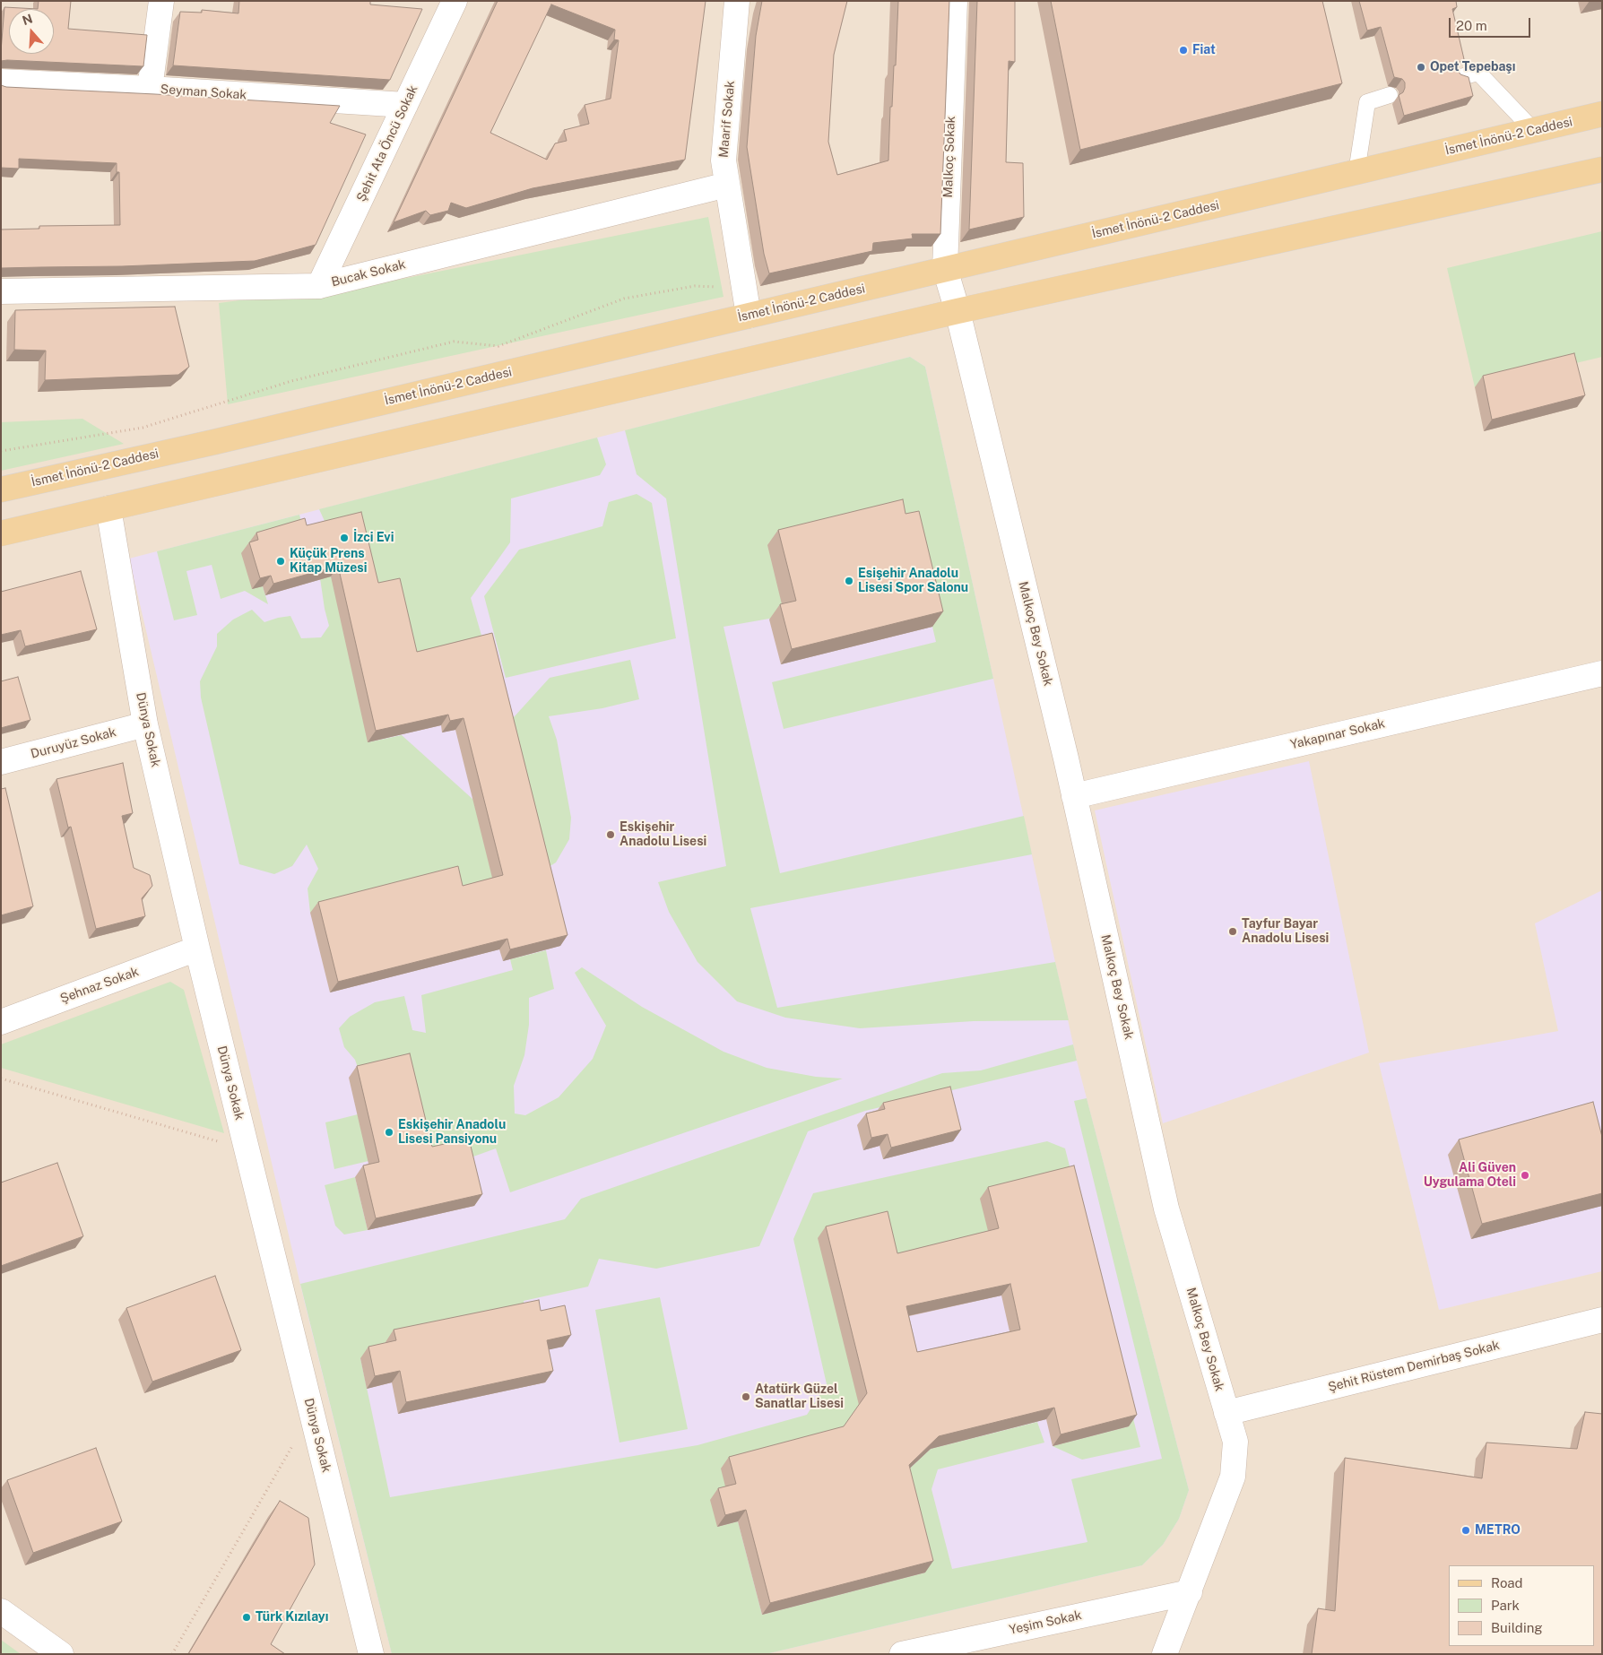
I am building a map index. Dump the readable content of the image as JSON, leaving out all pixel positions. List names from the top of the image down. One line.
{"streets":{"main road":["İsmet İnönü-2 Caddesi"],"street":["Seyman Sokak","Maarif Sokak","Şehit Ata Öncü Sokak","Malkoç Sokak","Bucak Sokak","Malkoç Bey Sokak","Dünya Sokak","Yakapınar Sokak","Duruyüz Sokak","Şehnaz Sokak","Şehit Rüstem Demirbaş Sokak","Yeşim Sokak"]},"crossings":[["Seyman Sokak","Şehit Ata Öncü Sokak"],["Maarif Sokak","İsmet İnönü-2 Caddesi"],["Maarif Sokak","Bucak Sokak"],["İsmet İnönü-2 Caddesi","Malkoç Sokak"],["Şehit Ata Öncü Sokak","Bucak Sokak"],["Malkoç Sokak","Malkoç Bey Sokak"],["Malkoç Bey Sokak","Yakapınar Sokak"],["Malkoç Bey Sokak","Şehit Rüstem Demirbaş Sokak"],["Malkoç Bey Sokak","Yeşim Sokak"],["Dünya Sokak","Duruyüz Sokak"],["Dünya Sokak","Şehnaz Sokak"]],"places":["Fiat","Opet Tepebaşı","İzci Evi","Küçük Prens Kitap Müzesi","Esişehir Anadolu Lisesi Spor Salonu","Eskişehir Anadolu Lisesi","Tayfur Bayar Anadolu Lisesi","Eskişehir Anadolu Lisesi Pansiyonu","Ali Güven Uygulama Oteli","Atatürk Güzel Sanatlar Lisesi","METRO","Türk Kızılayı"],"legend":["Road","Park","Building"],"scale_bar":"20 m","north":"top"}
